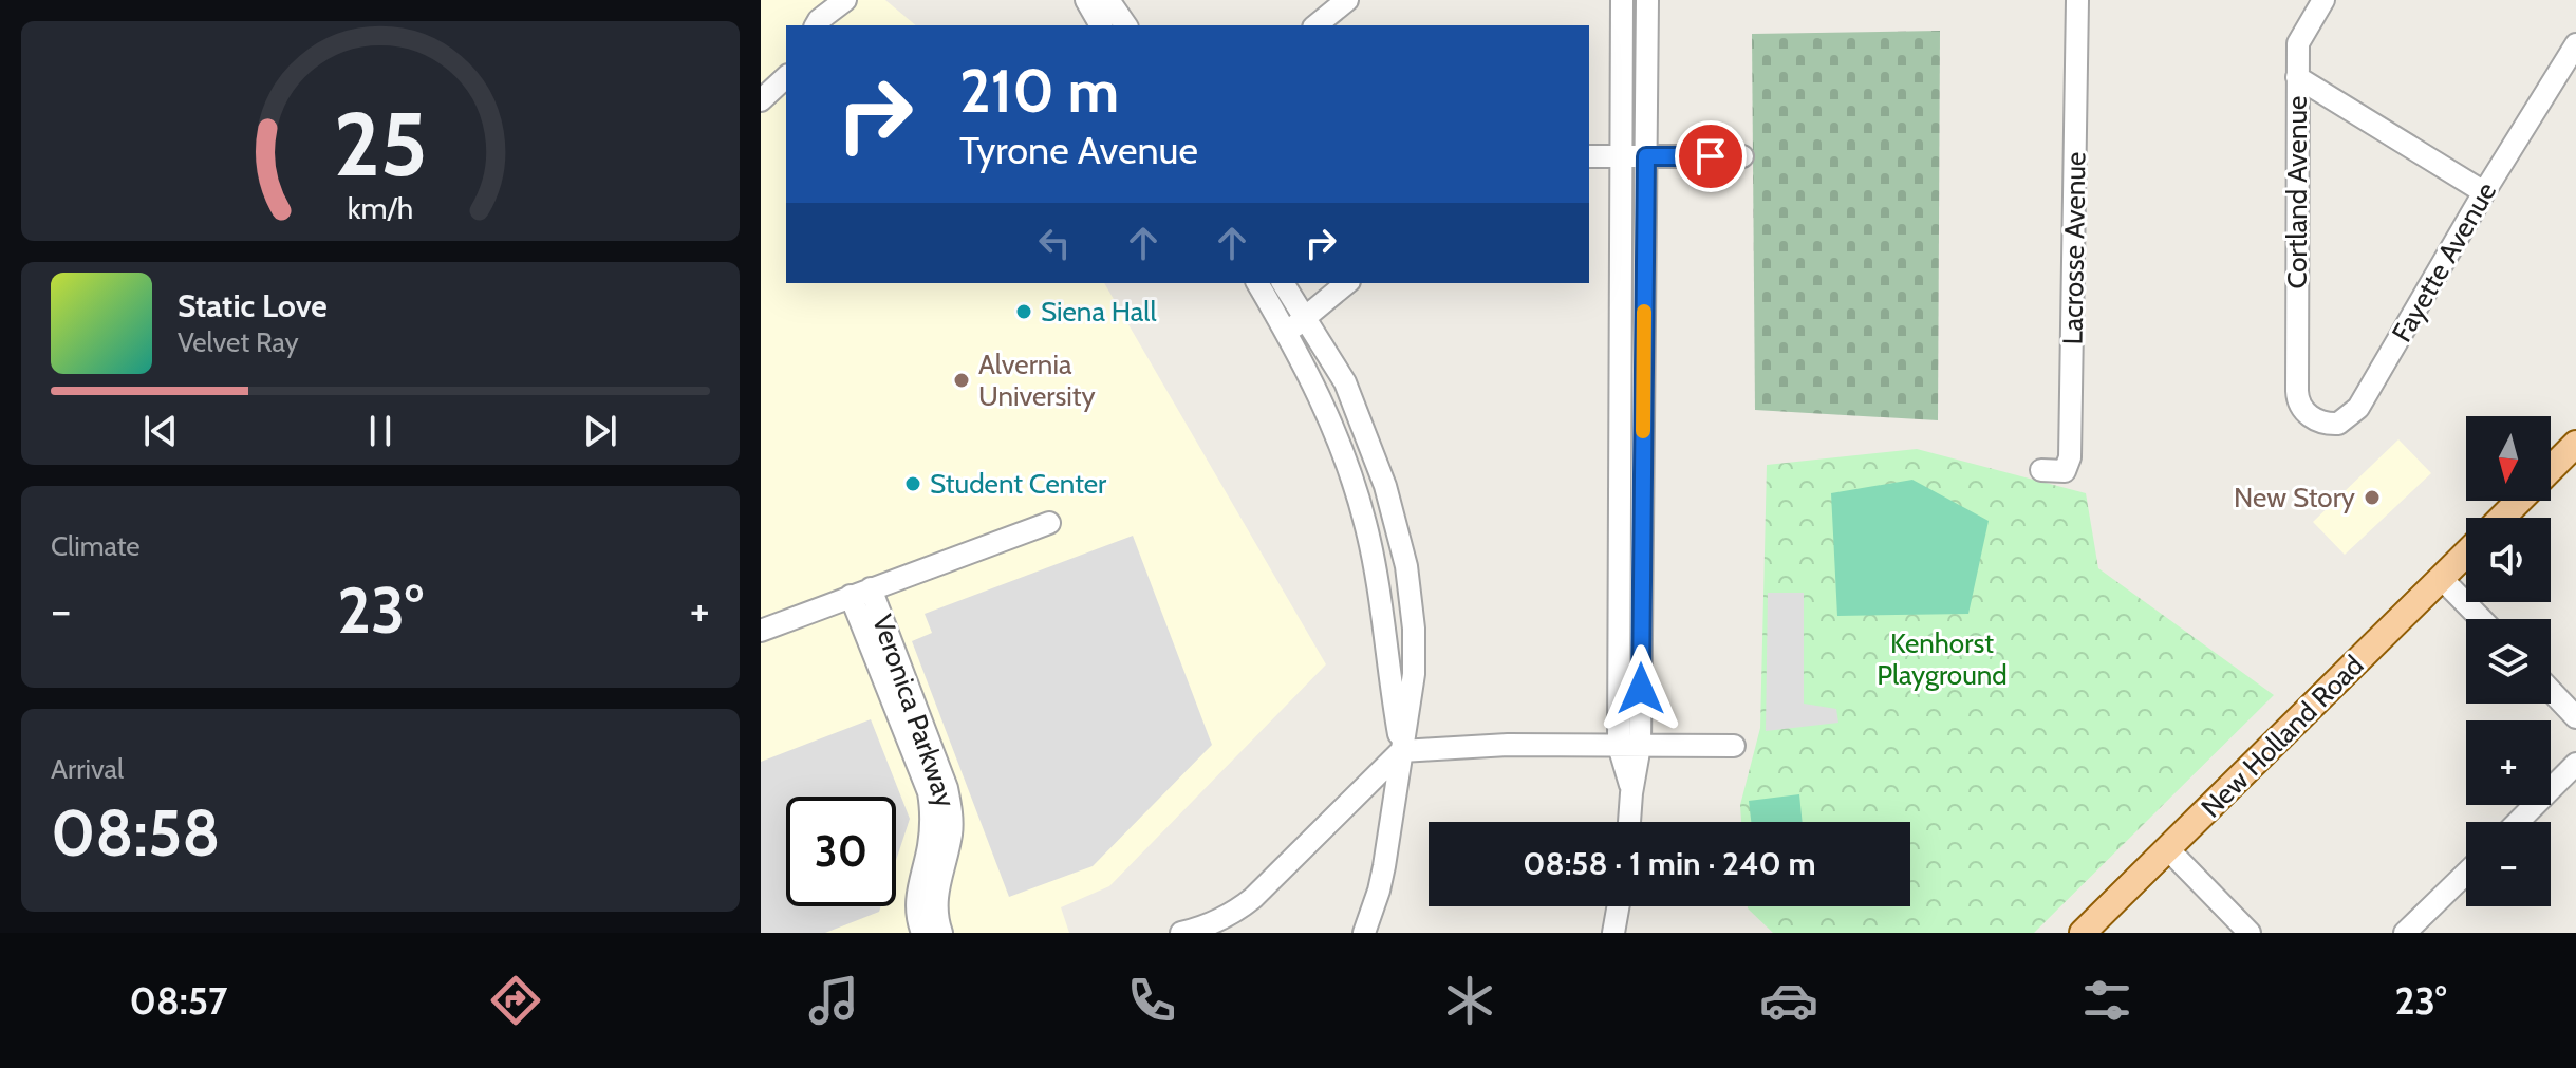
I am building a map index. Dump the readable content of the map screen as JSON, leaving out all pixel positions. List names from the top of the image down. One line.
{"streets":{"main road":["New Holland Road"],"street":["Cortland Avenue","Lacrosse Avenue","Fayette Avenue","Veronica Parkway"]},"crossings":[["Cortland Avenue","Fayette Avenue"]],"parks":["Kenhorst Playground"],"places":["Siena Hall","Alvernia University","Student Center","New Story"],"north":"bottom","page":{"turn":["210 m","Tyrone Avenue"],"song":["Static Love","Velvet Ray"],"map_buttons":["+","−"],"tile":["Climate",["Arrival","08:58"]],"heat":["−","23°","+"],"limit":"30","trip":"08:58 · 1 min · 240 m","tabs":["08:57","23°"],"gauge":["25","km/h"]}}
